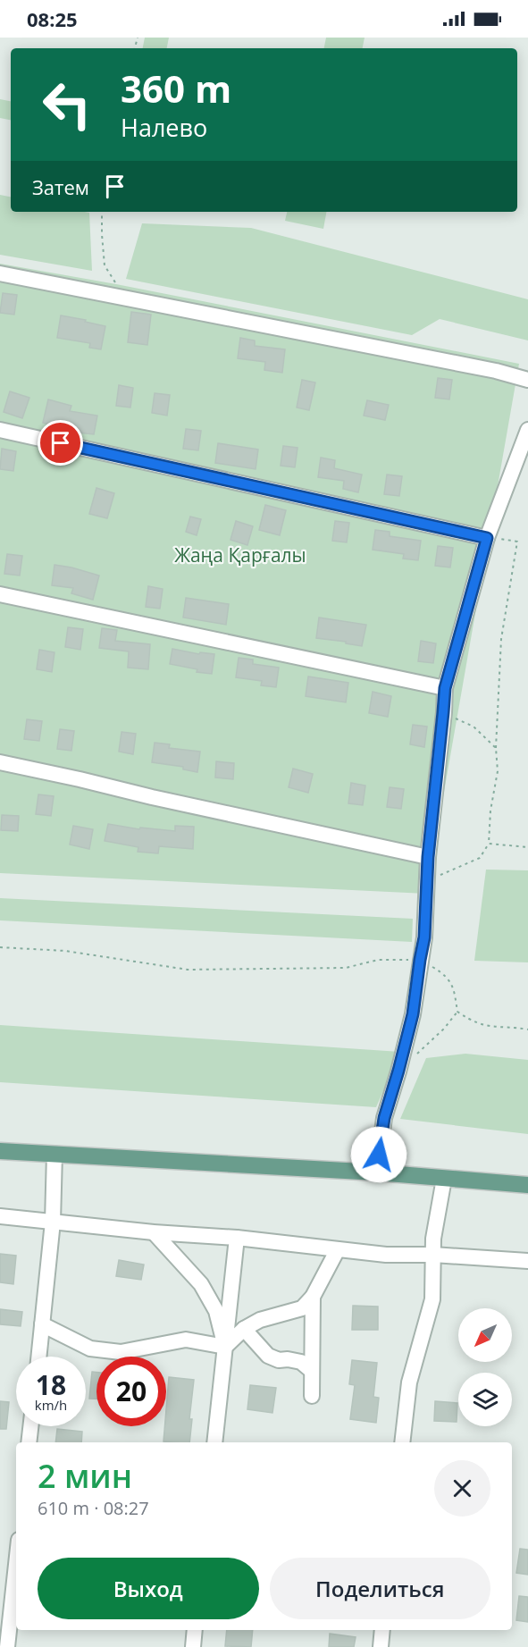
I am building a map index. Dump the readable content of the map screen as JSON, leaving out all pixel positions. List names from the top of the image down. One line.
{"parks":["Жаңа Қарғалы"],"north":"bottom left","page":{"status":"08:25","turn":["360 m","Налево"],"then":"Затем","speed":"18 km/h","limit":"20","heading":["2 мин","610 m · 08:27"],"buttons":["Выход","Поделиться"]}}
